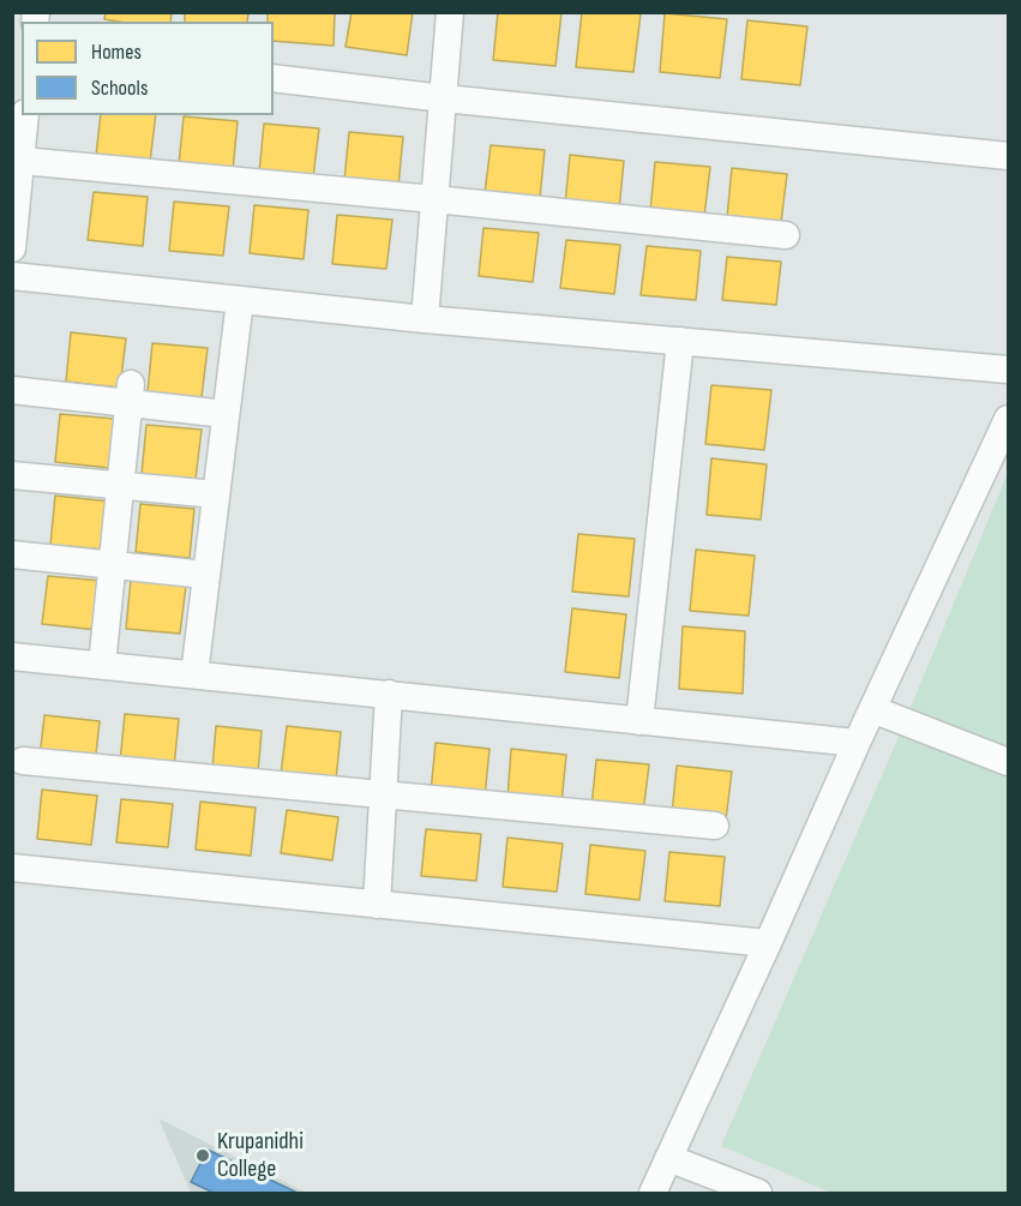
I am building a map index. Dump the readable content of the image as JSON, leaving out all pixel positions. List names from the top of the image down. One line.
{"places":["Krupanidhi College"],"legend":["Homes","Schools"]}
